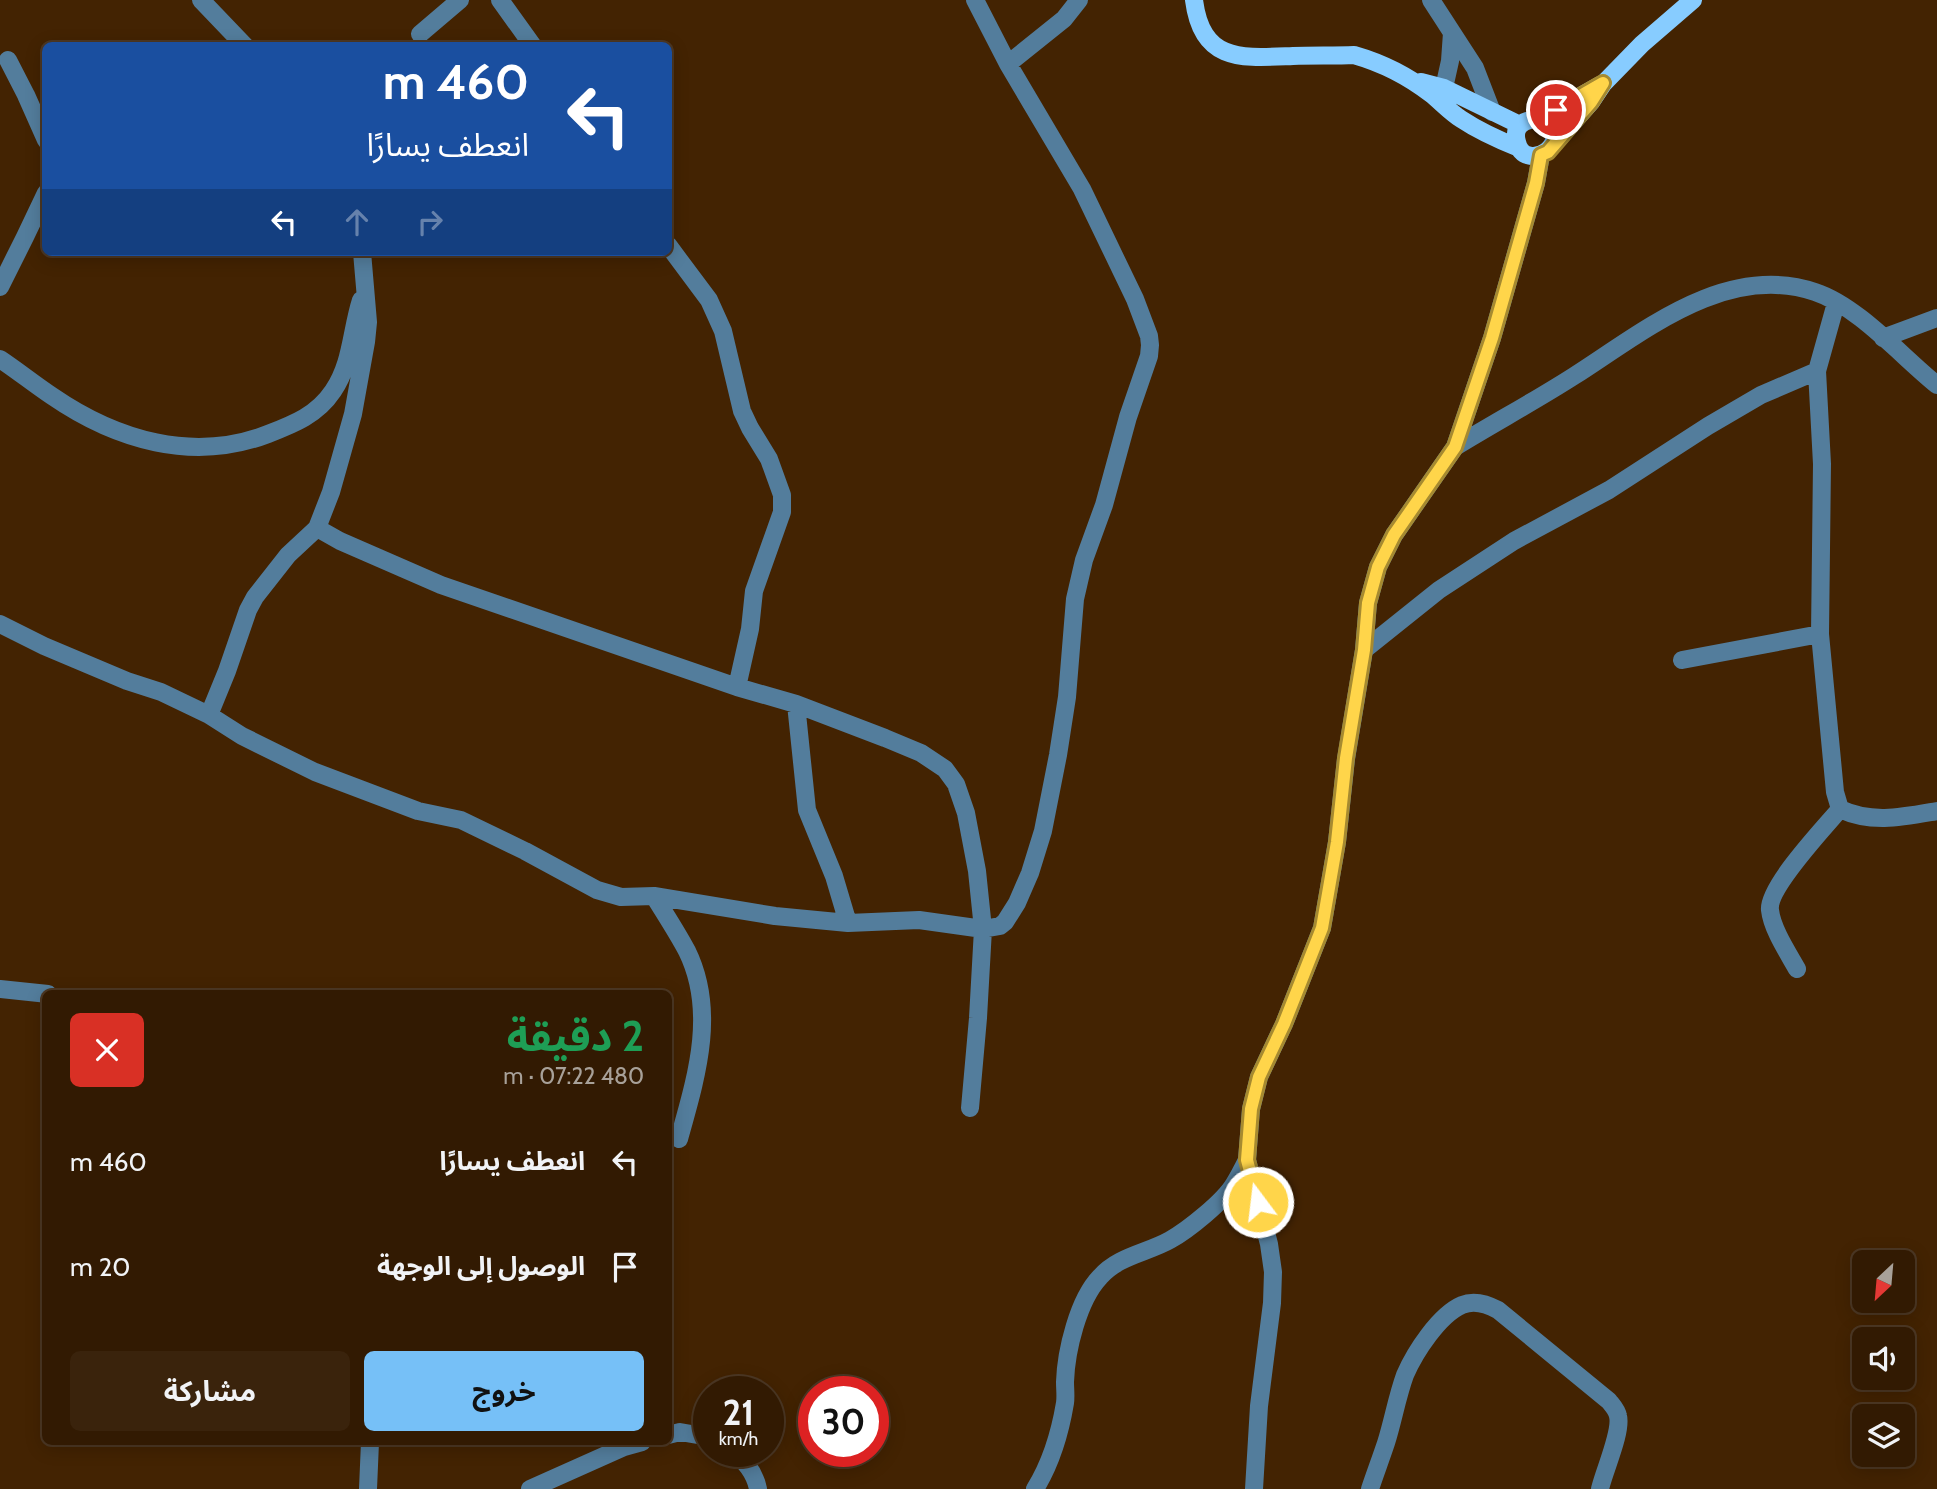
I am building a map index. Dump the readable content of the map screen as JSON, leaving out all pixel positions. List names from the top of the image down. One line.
{"north":"bottom left","page":{"turn":["460 m","انعطف يسارًا"],"heading":["2 دقيقة","480 m · 07:22"],"list":[{"name":"انعطف يسارًا","value":"460 m"},{"name":"الوصول إلى الوجهة","value":"20 m"}],"buttons":["خروج","مشاركة"],"speed":"21 km/h","limit":"30"}}
